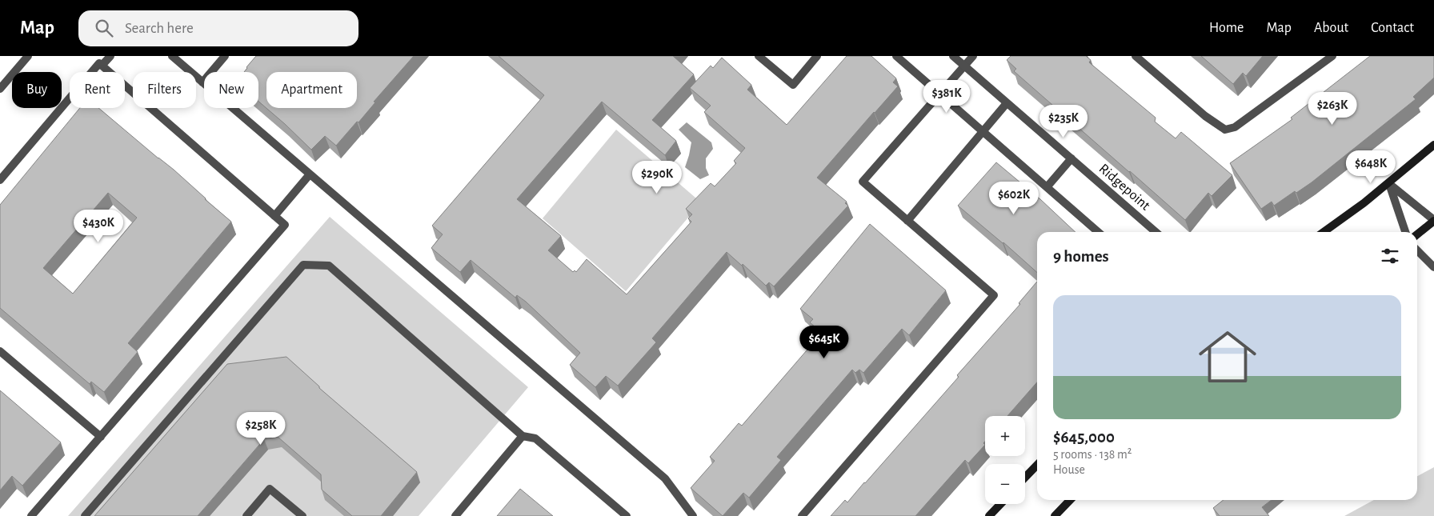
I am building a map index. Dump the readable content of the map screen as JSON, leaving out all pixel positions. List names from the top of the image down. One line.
{"streets":{"street":["Ridgepoint"]},"page":{"header":"Map","search":"Search here","nav":["Home","Map","About","Contact"],"chip":["Buy","Rent","Filters","New","Apartment"],"price":["$381K","$263K","$235K","$648K","$290K","$602K","$430K","$645K","$258K"],"heading":"9 homes","list":[{"name":"$645,000","note":"5 rooms · 138 m² · House"}],"map_buttons":["+","−"]}}
